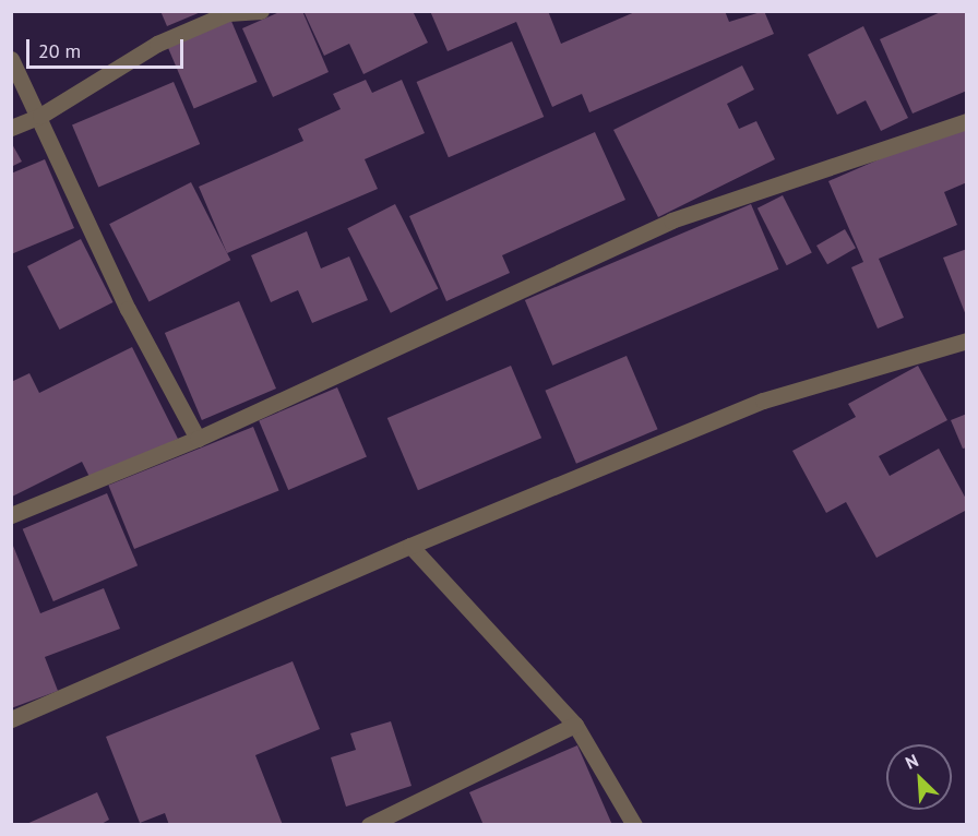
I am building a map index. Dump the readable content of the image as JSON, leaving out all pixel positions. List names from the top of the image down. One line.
{"scale_bar":"20 m","north":"top left"}
